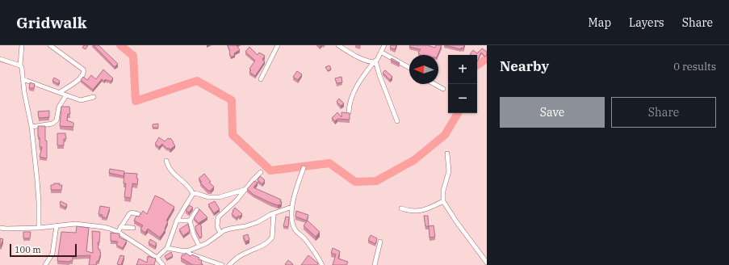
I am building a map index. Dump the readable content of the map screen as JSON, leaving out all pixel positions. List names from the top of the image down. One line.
{"scale_bar":"100 m","north":"left","page":{"header":"Gridwalk","nav":["Map","Layers","Share"],"heading":["Nearby","0 results"],"map_buttons":["+","−"],"buttons":["Save","Share"],"scale":"100 m"}}
